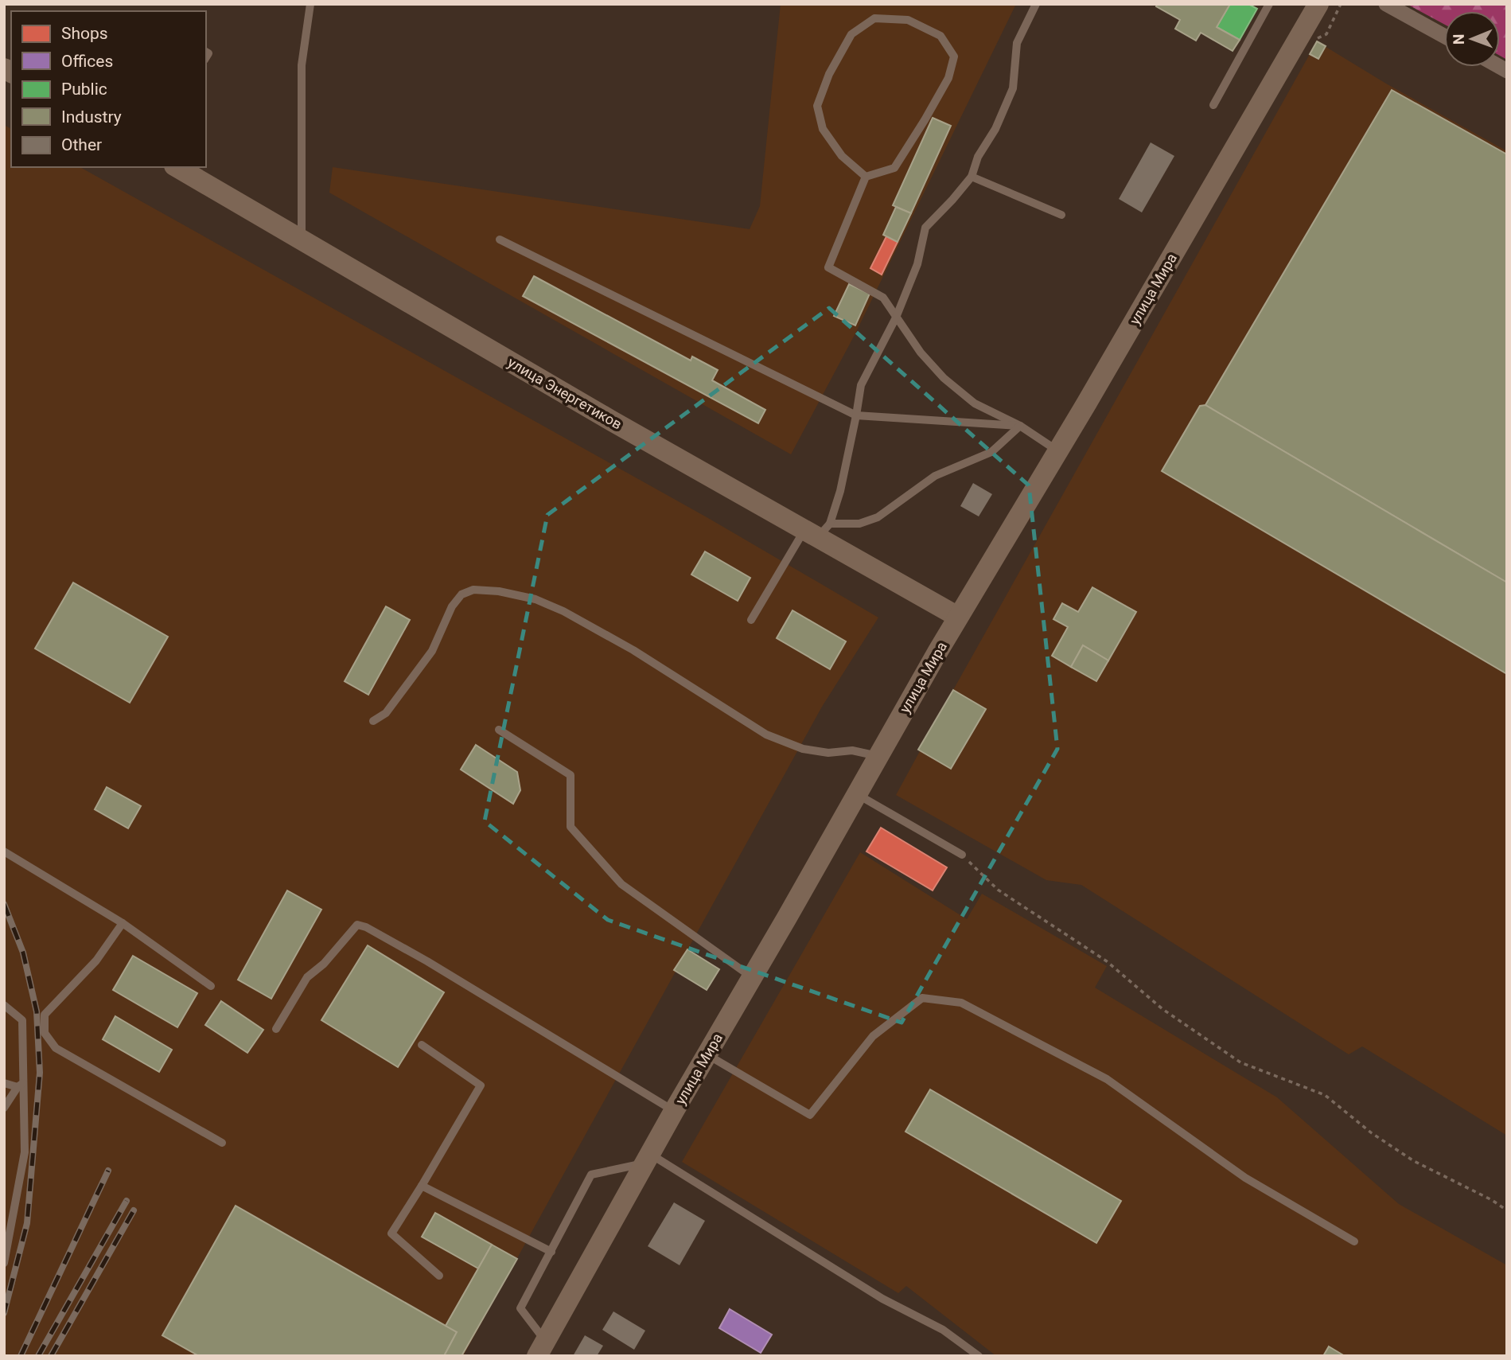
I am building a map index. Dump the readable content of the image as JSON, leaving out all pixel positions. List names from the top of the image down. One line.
{"streets":{"main road":["улица Мира","улица Энергетиков"]},"crossings":[["улица Мира","улица Энергетиков"]],"legend":["Shops","Offices","Public","Industry","Other"],"north":"left"}
